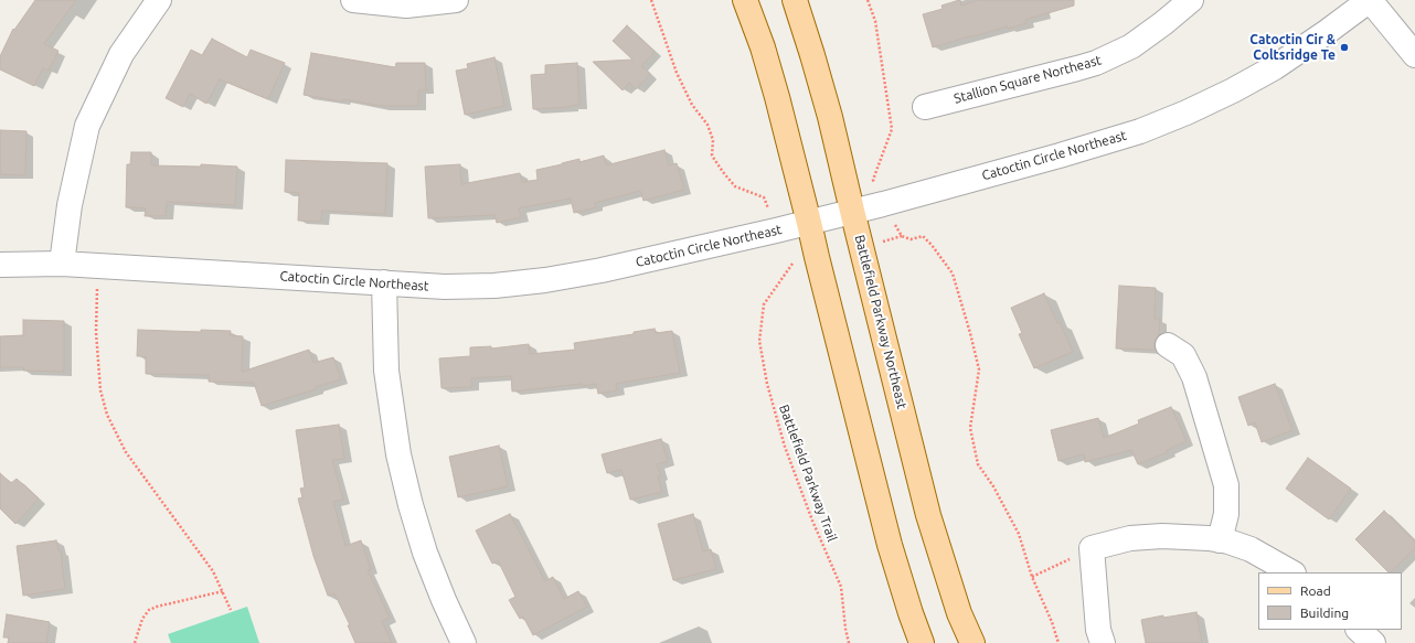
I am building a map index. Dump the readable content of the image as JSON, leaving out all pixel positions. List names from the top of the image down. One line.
{"streets":{"main road":["Battlefield Parkway Northeast"],"street":["Stallion Square Northeast","Catoctin Circle Northeast"],"path":["Battlefield Parkway Trail"]},"crossings":[["Catoctin Circle Northeast","Battlefield Parkway Northeast"]],"places":["Catoctin Cir & Coltsridge Te"],"legend":["Road","Building"]}
